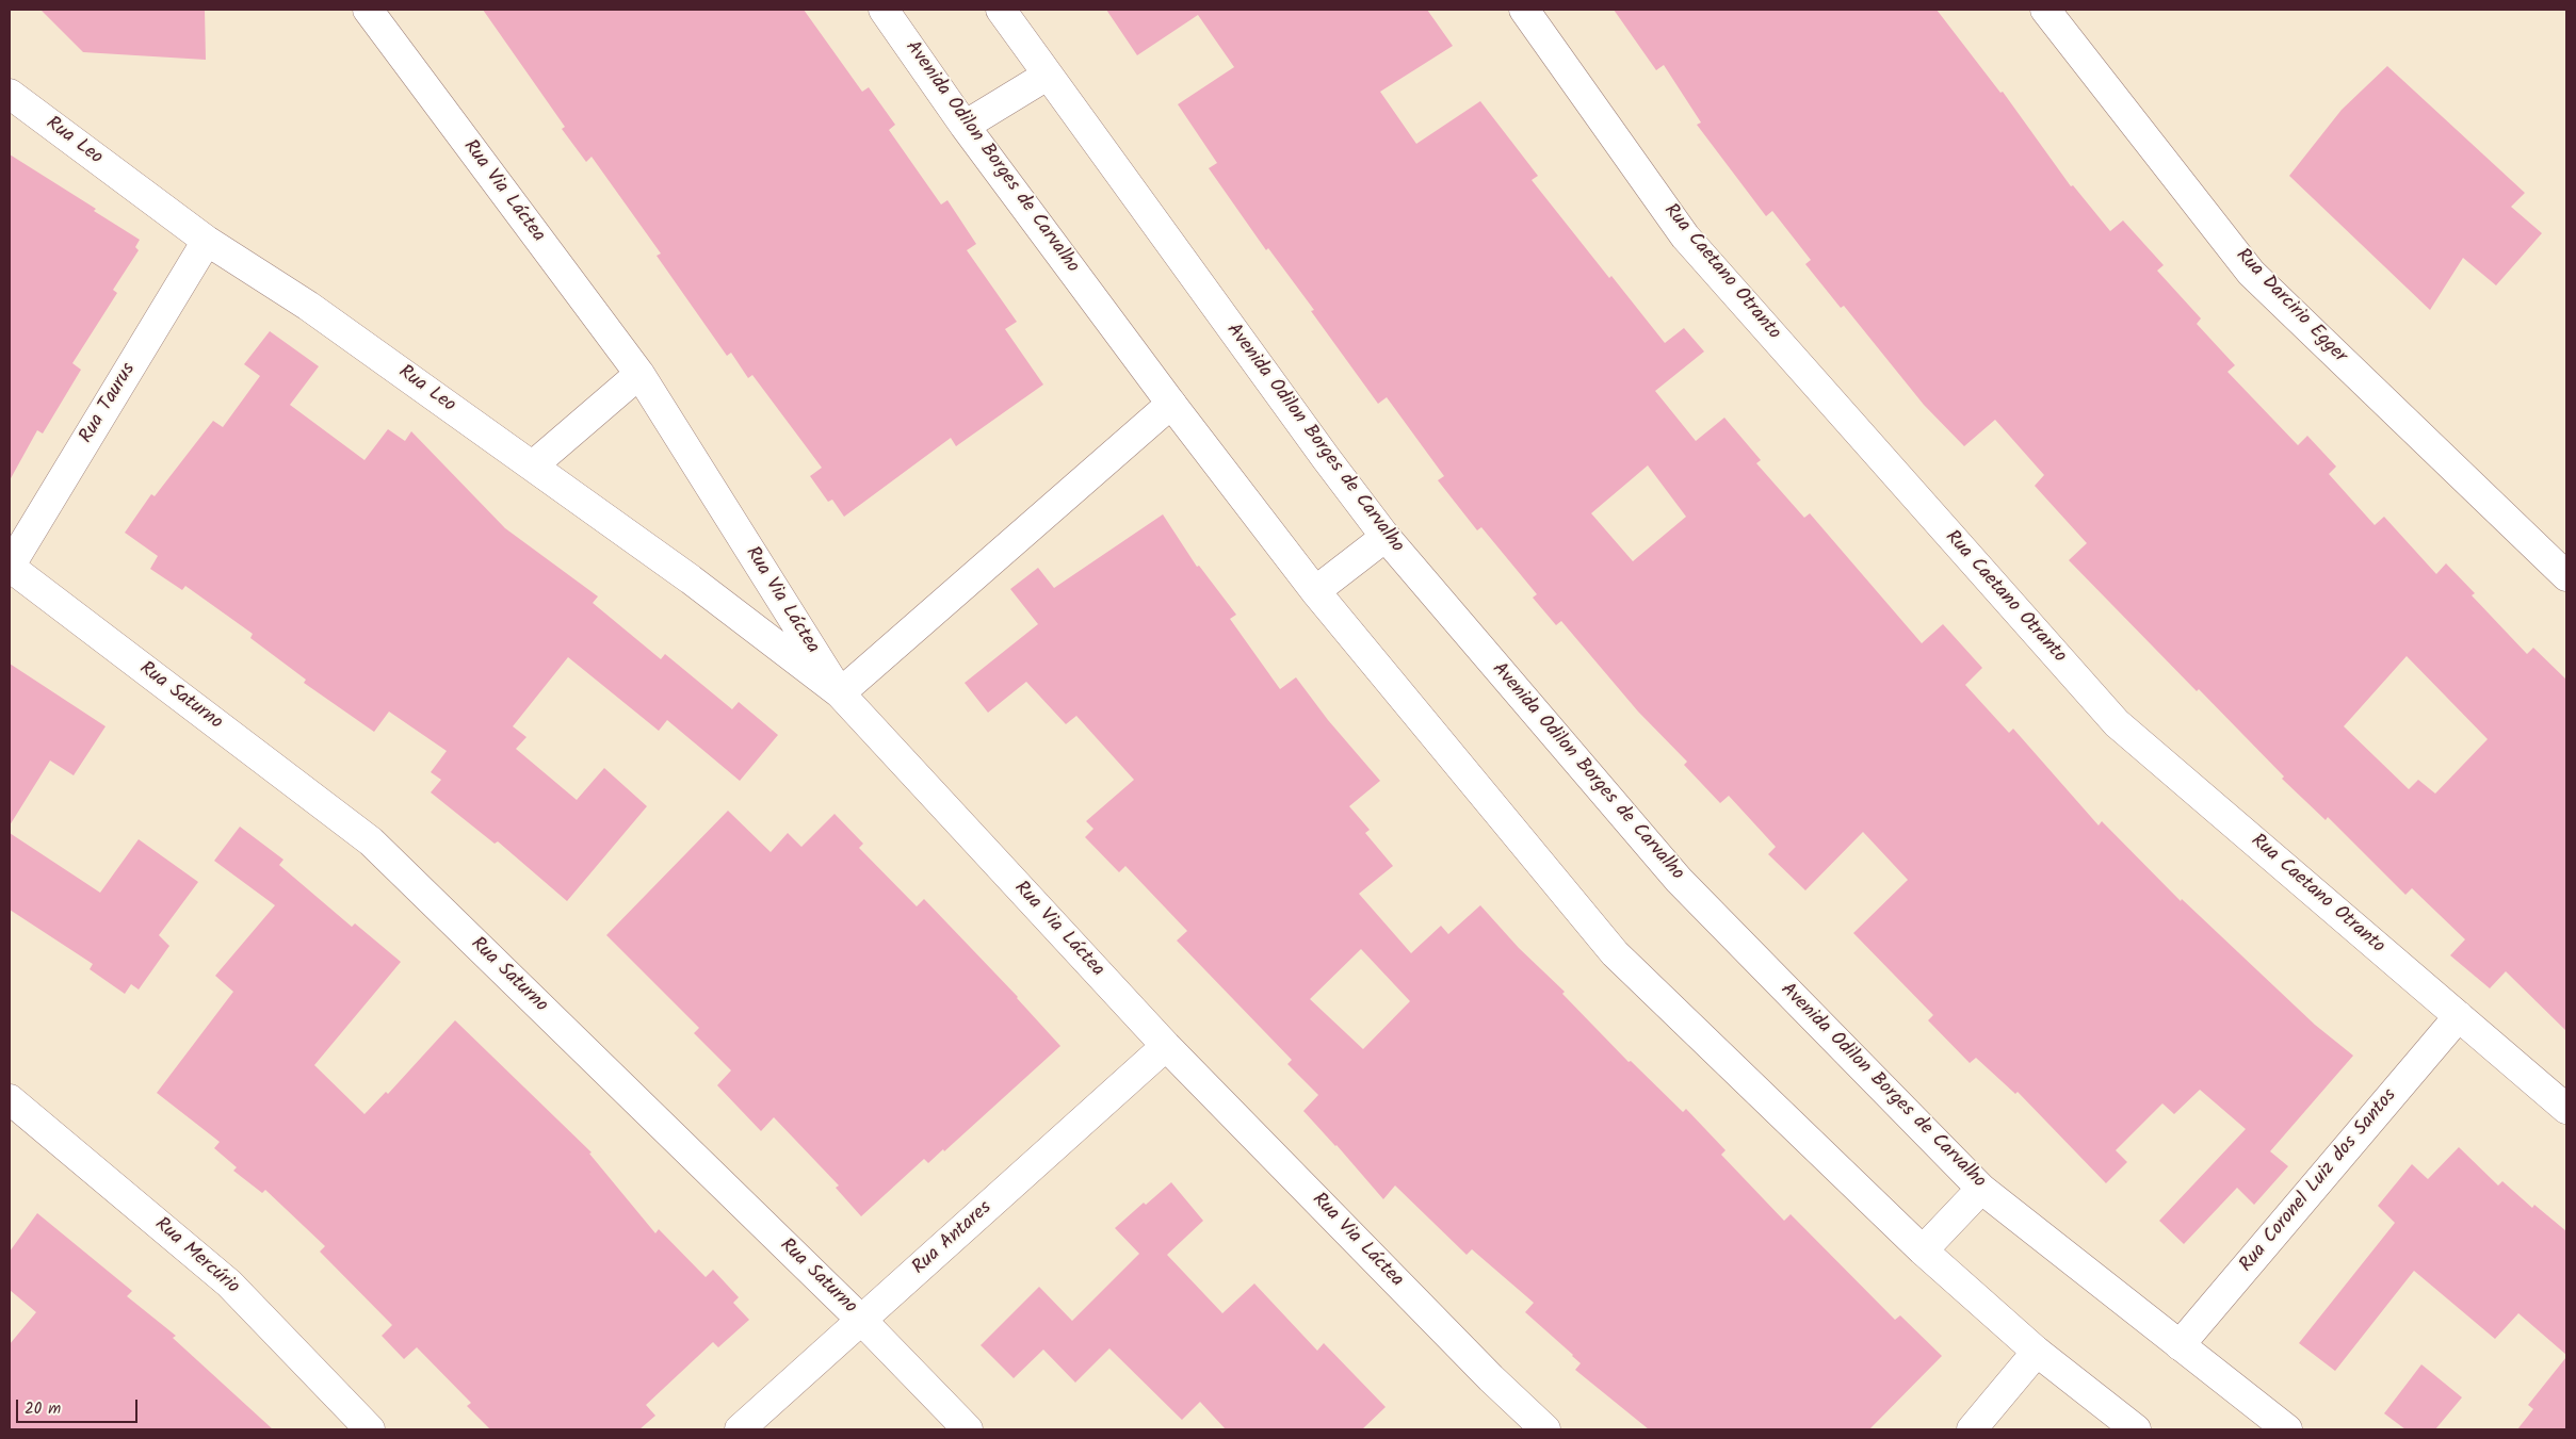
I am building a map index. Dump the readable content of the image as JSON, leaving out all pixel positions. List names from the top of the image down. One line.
{"streets":{"street":["Rua Leo","Avenida Odilon Borges de Carvalho","Rua Via Láctea","Rua Caetano Otranto","Rua Darcirio Egger","Rua Taurus","Rua Saturno","Rua Coronel Luiz dos Santos","Rua Antares","Rua Mercúrio"]},"crossings":[["Rua Leo","Rua Via Láctea"],["Rua Leo","Rua Taurus"],["Avenida Odilon Borges de Carvalho","Rua Coronel Luiz dos Santos"],["Rua Via Láctea","Rua Antares"],["Rua Caetano Otranto","Rua Coronel Luiz dos Santos"],["Rua Taurus","Rua Saturno"],["Rua Saturno","Rua Antares"]],"scale_bar":"20 m"}
